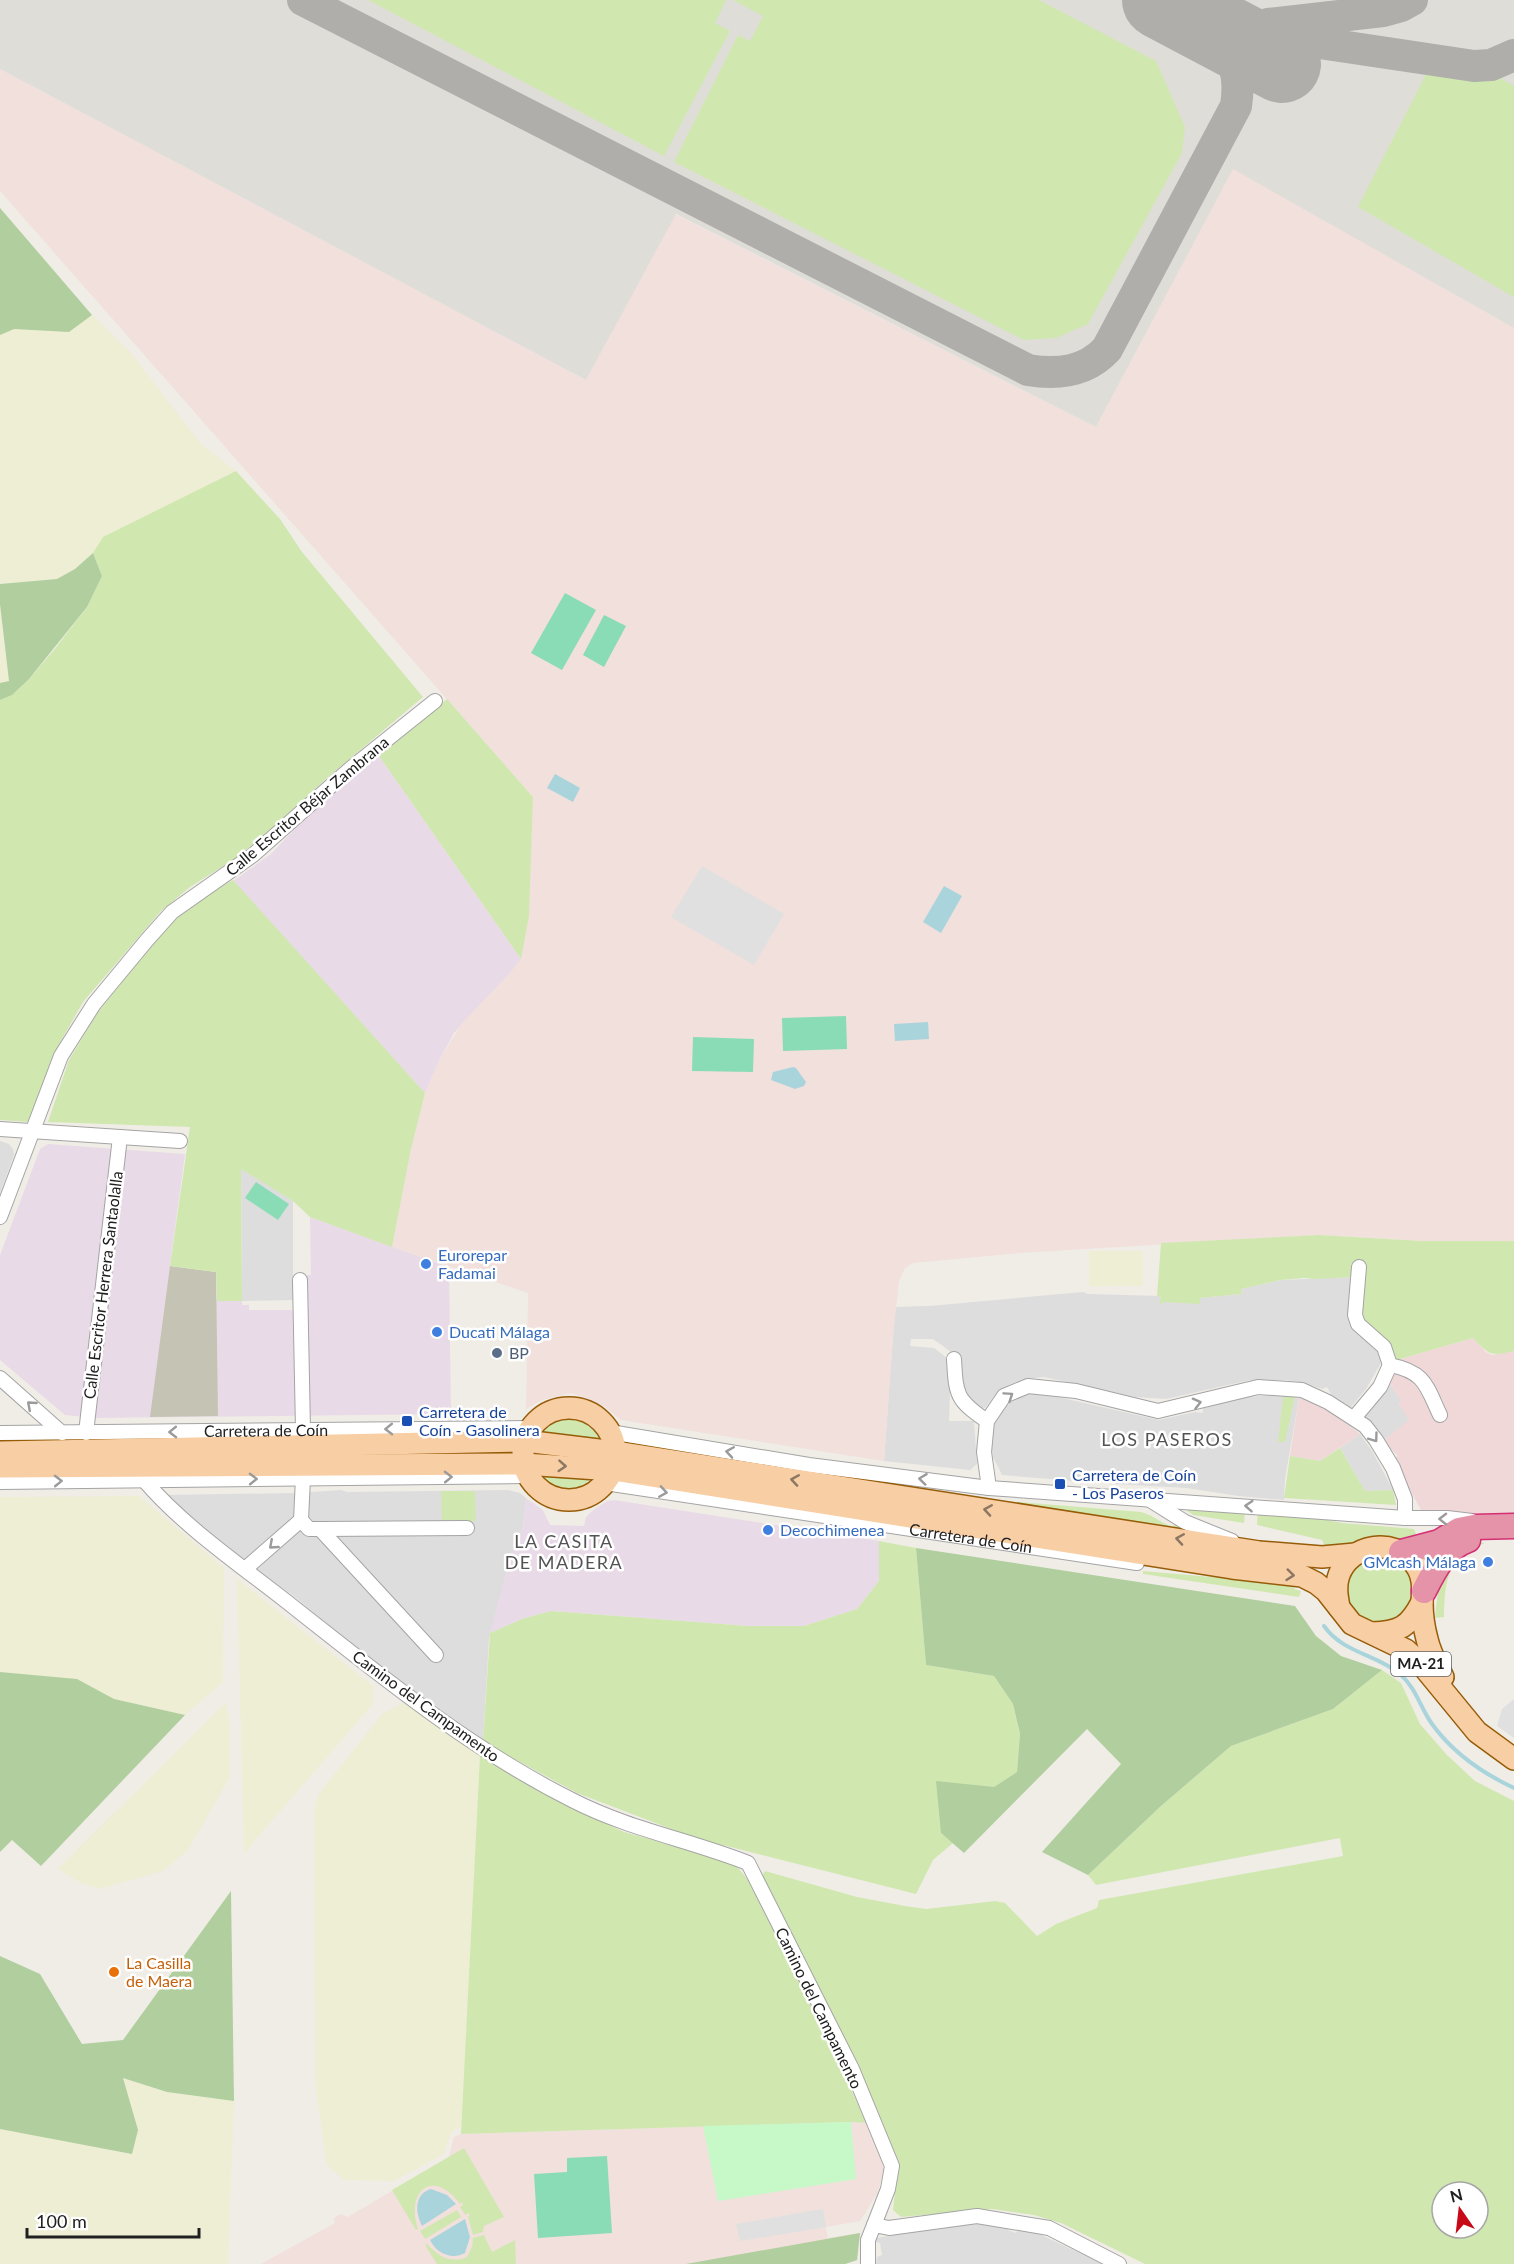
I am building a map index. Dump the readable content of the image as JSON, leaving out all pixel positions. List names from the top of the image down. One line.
{"streets":{"main road":["Carretera de Coín","MA-21"],"street":["Calle Escritor Béjar Zambrana","Calle Escritor Herrera Santaolalla","Camino del Campamento"]},"crossings":[["Calle Escritor Herrera Santaolalla","Carretera de Coín"]],"districts":["LOS PASEROS","LA CASITA DE MADERA"],"places":{"other":["Eurorepar Fadamai","Ducati Málaga","BP","Decochimenea","GMcash Málaga","La Casilla de Maera"],"transit":["Carretera de Coín - Gasolinera","Carretera de Coín - Los Paseros"]},"scale_bar":"100 m","north":"top"}
